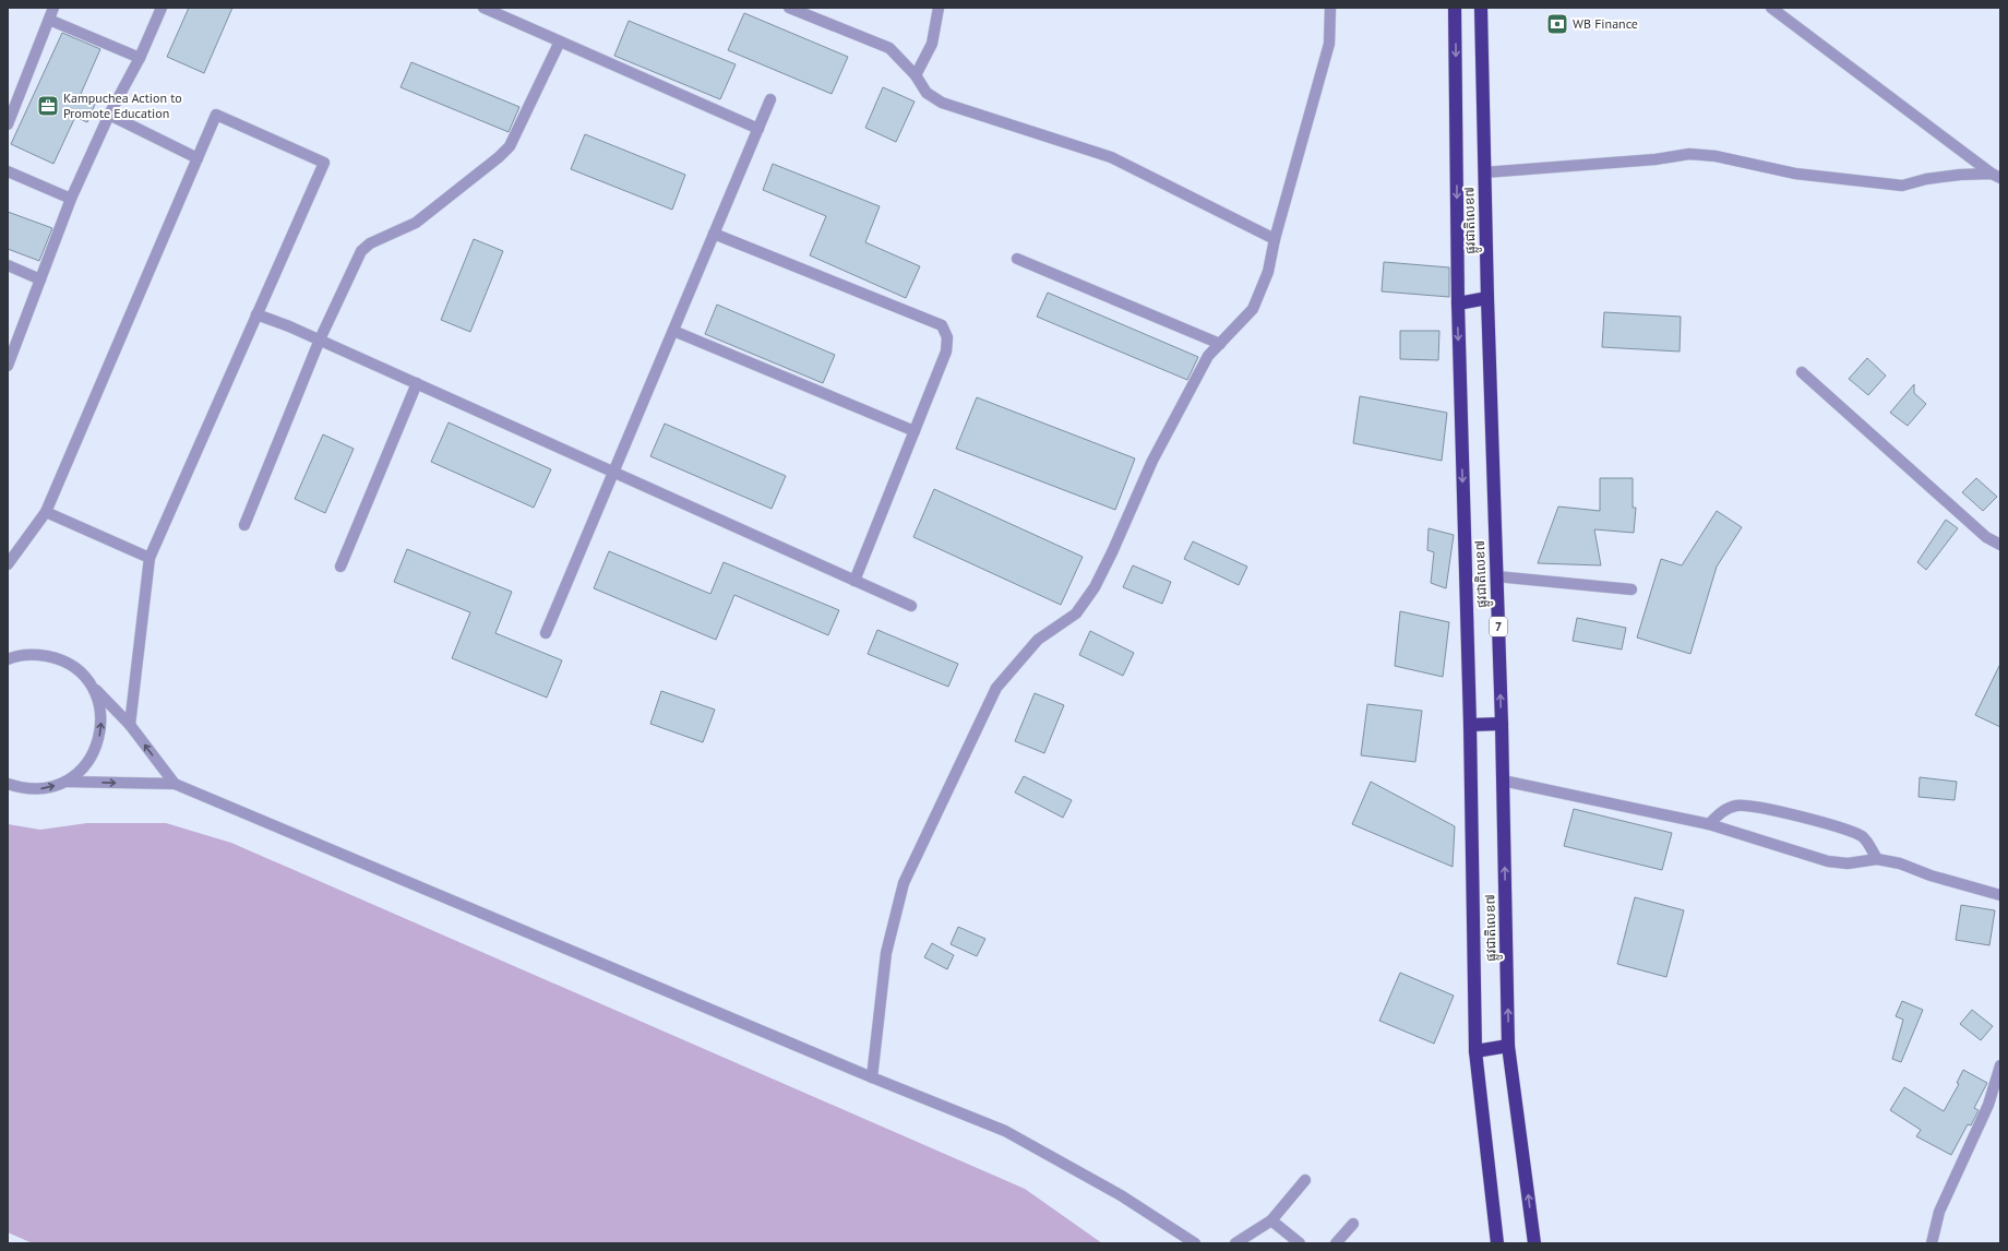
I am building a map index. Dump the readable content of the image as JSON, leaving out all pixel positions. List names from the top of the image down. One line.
{"streets":{"highway":["ផ្លូវជាតិលេខ៧","7"]},"places":{"bank":["WB Finance"],"office":["Kampuchea Action to Promote Education"]}}
